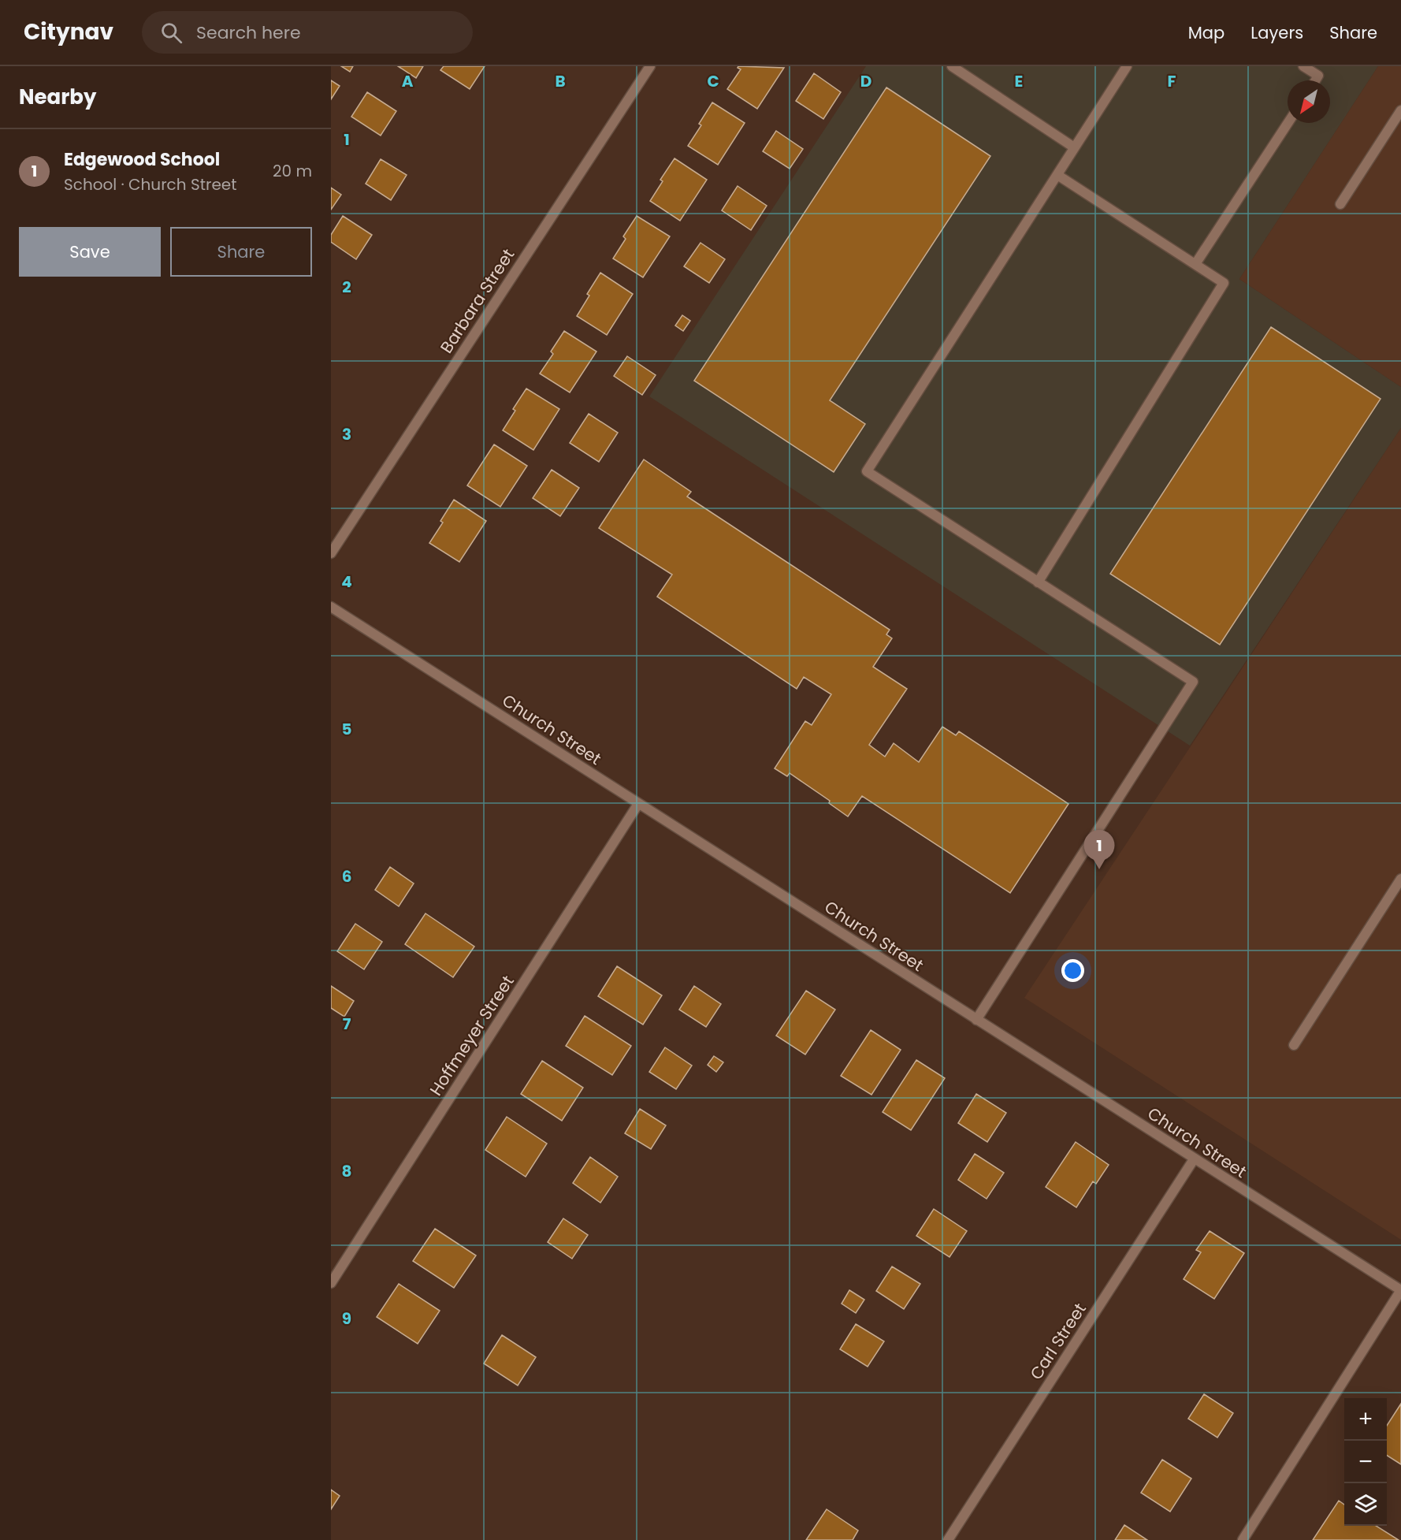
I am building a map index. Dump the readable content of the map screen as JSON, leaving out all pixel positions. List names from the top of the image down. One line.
{"streets":{"street":["Barbara Street","Church Street","Hoffmeyer Street","Carl Street"]},"crossings":[["Church Street","Hoffmeyer Street"],["Church Street","Carl Street"]],"north":"bottom left","page":{"header":"Citynav","search":"Search here","nav":["Map","Layers","Share"],"heading":"Nearby","list":[{"mark":"1","name":"Edgewood School","note":"School · Church Street","value":"20 m"}],"buttons":["Save","Share"],"pins":"1","map_buttons":["+","−"]},"grid":{"columns":["A","B","C","D","E","F"],"rows":["1","2","3","4","5","6","7","8","9"]}}
